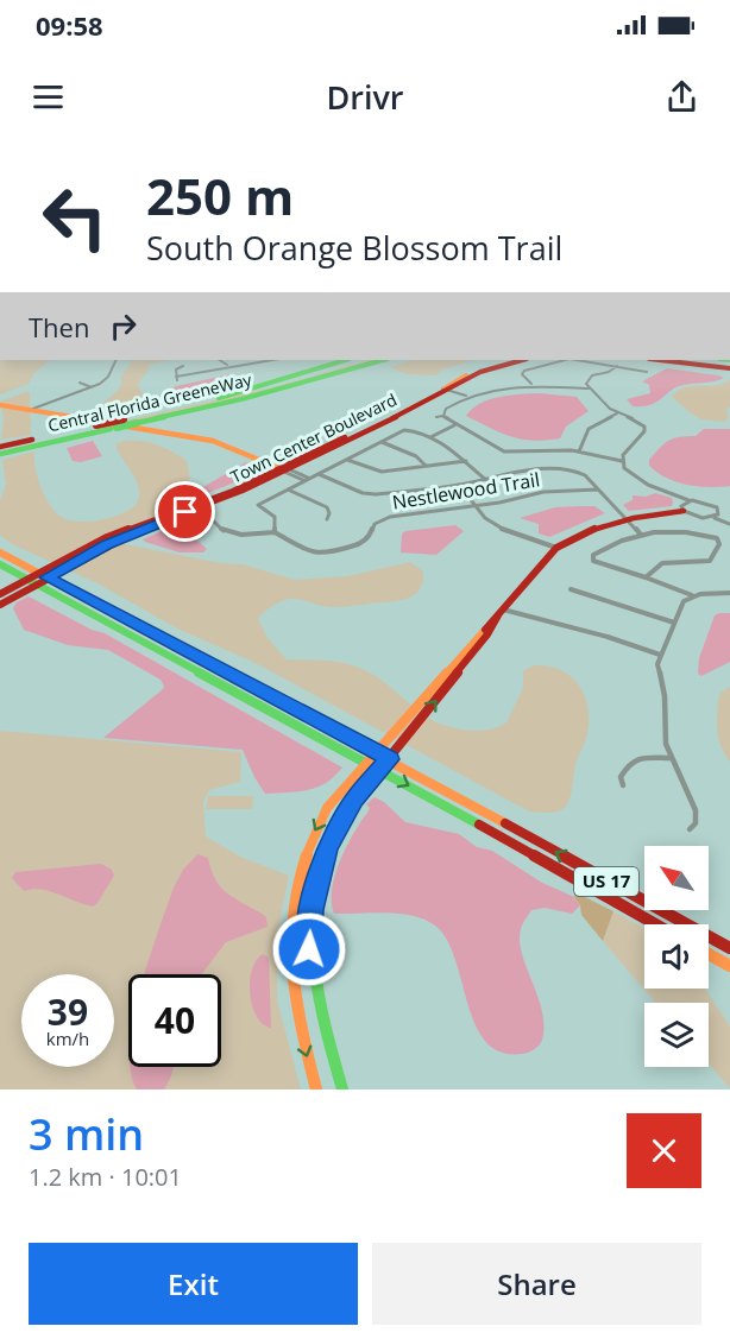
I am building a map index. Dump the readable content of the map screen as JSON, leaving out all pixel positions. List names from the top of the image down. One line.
{"streets":{"main road":["Central Florida GreeneWay","Town Center Boulevard","US 17"],"street":["Nestlewood Trail"]},"crossings":[["Town Center Boulevard","US 17"]],"north":"top left","page":{"status":"09:58","header":"Drivr","turn":["250 m","South Orange Blossom Trail"],"then":"Then","speed":"39 km/h","limit":"40","heading":["3 min","1.2 km · 10:01"],"buttons":["Exit","Share"]}}
